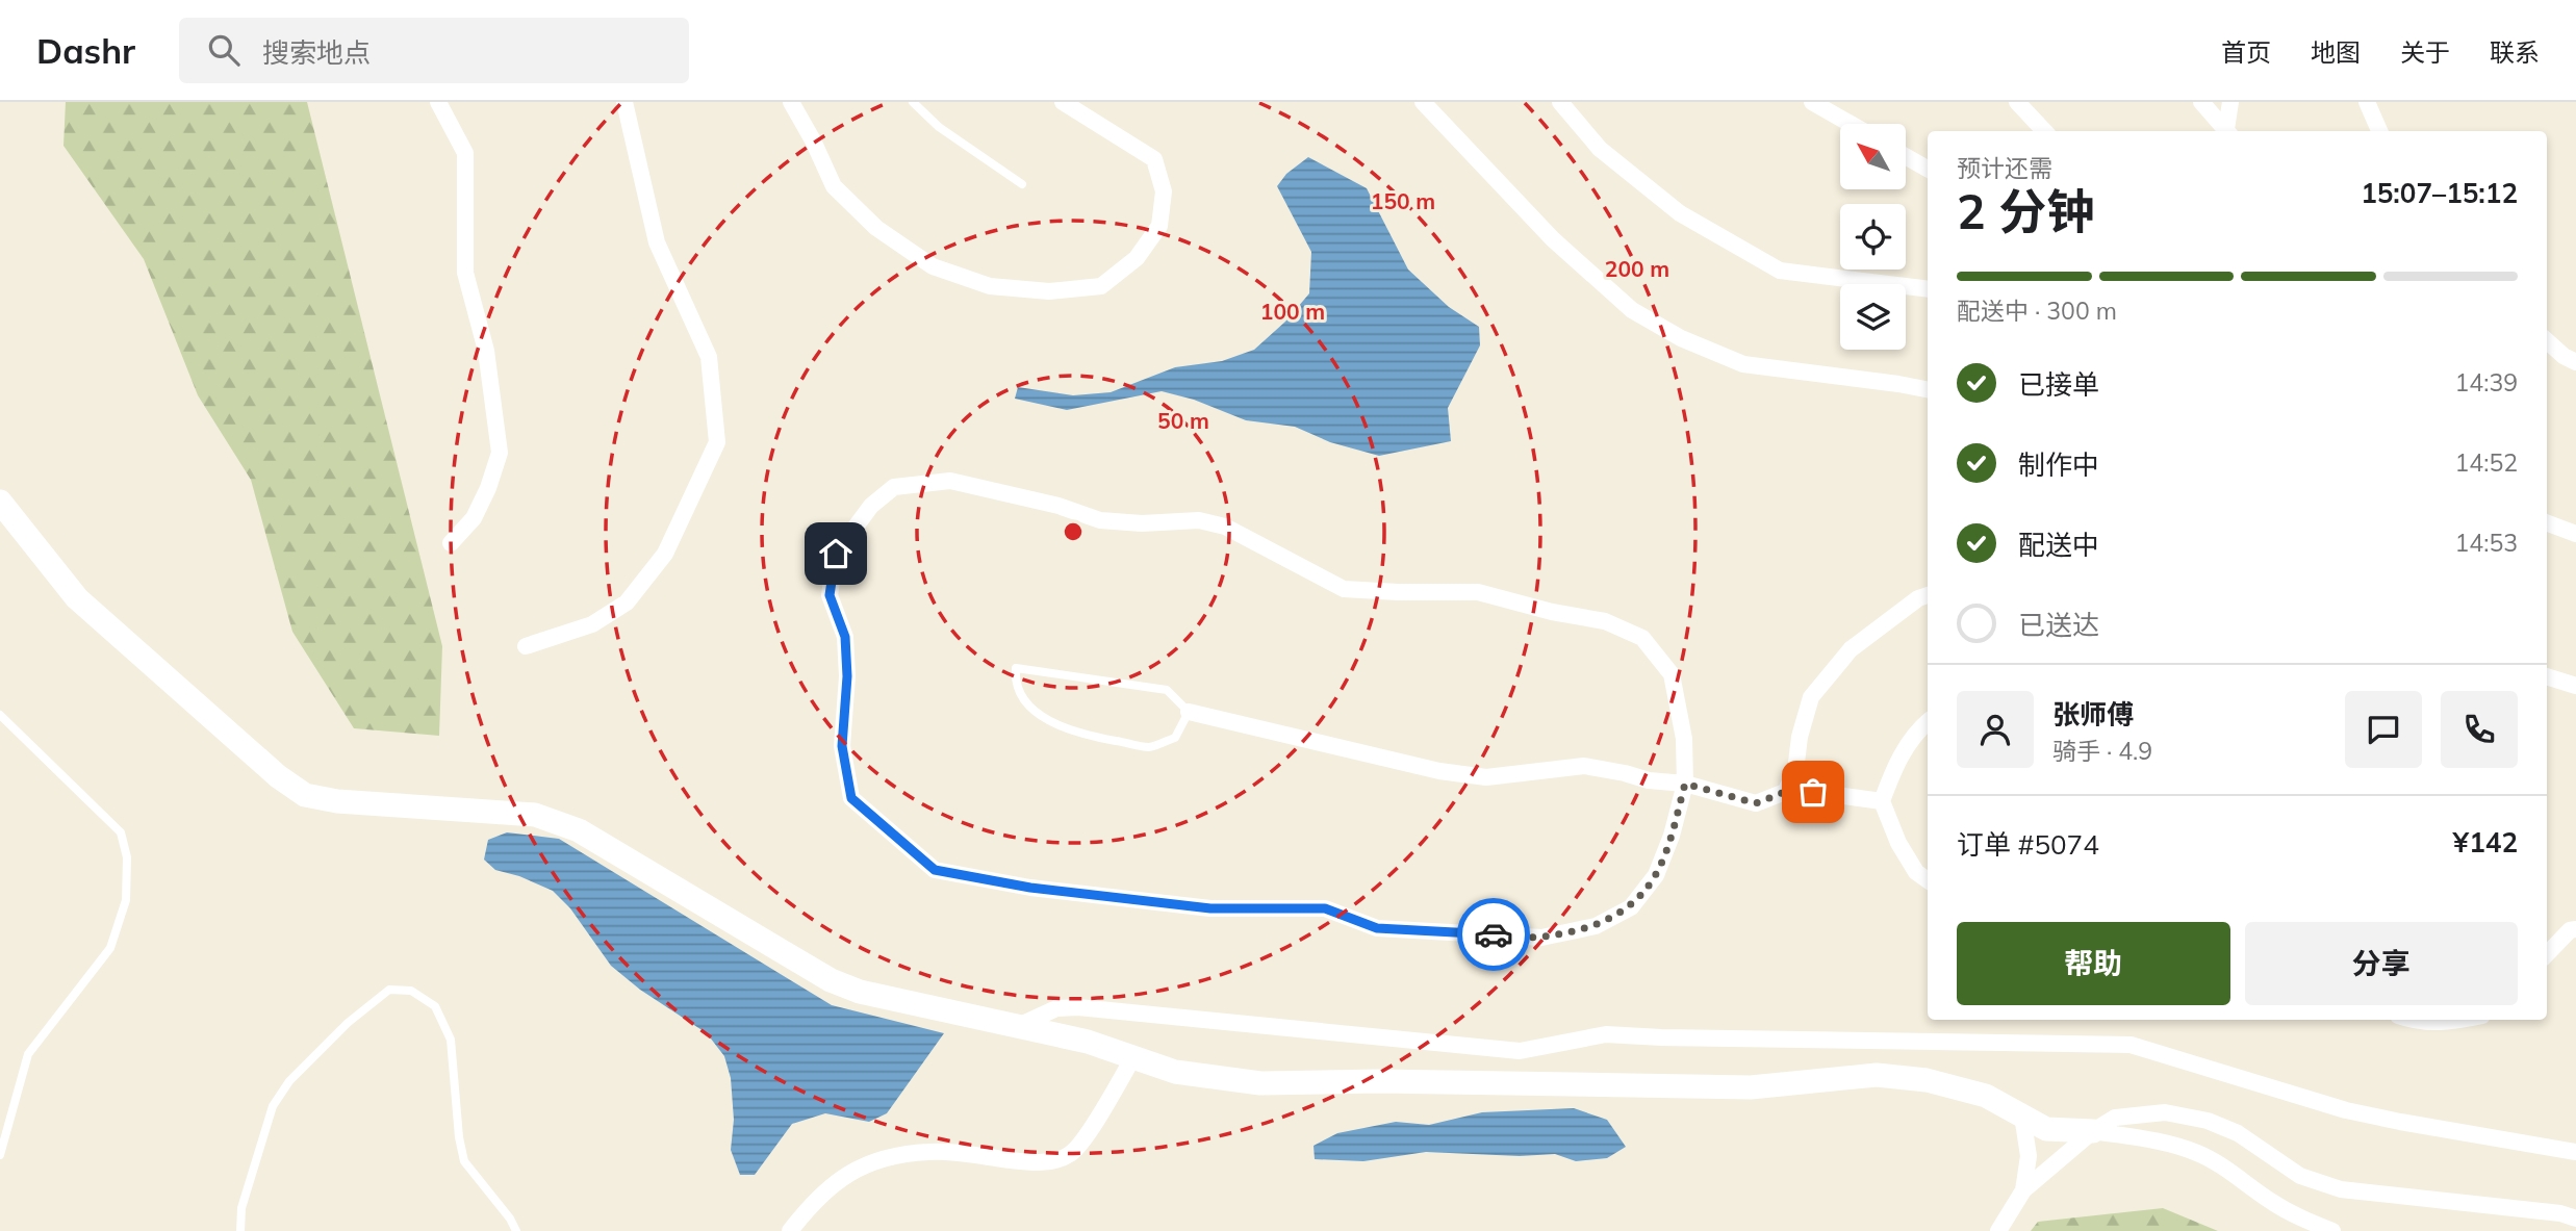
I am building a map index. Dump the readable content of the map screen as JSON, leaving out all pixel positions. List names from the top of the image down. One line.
{"north":"top left","page":{"header":"Dashr","search":"搜索地点","nav":["首页","地图","关于","联系"],"heading":["2 分钟","预计还需","15:07–15:12"],"panel":["张师傅","骑手 · 4.9","订单 #5074","¥142"],"bar":"配送中 · 300 m","list":[["已接单","14:39"],["制作中","14:52"],["配送中","14:53"],"已送达"],"buttons":["帮助","分享"]},"rings":["150 m","200 m","100 m","50 m"]}
